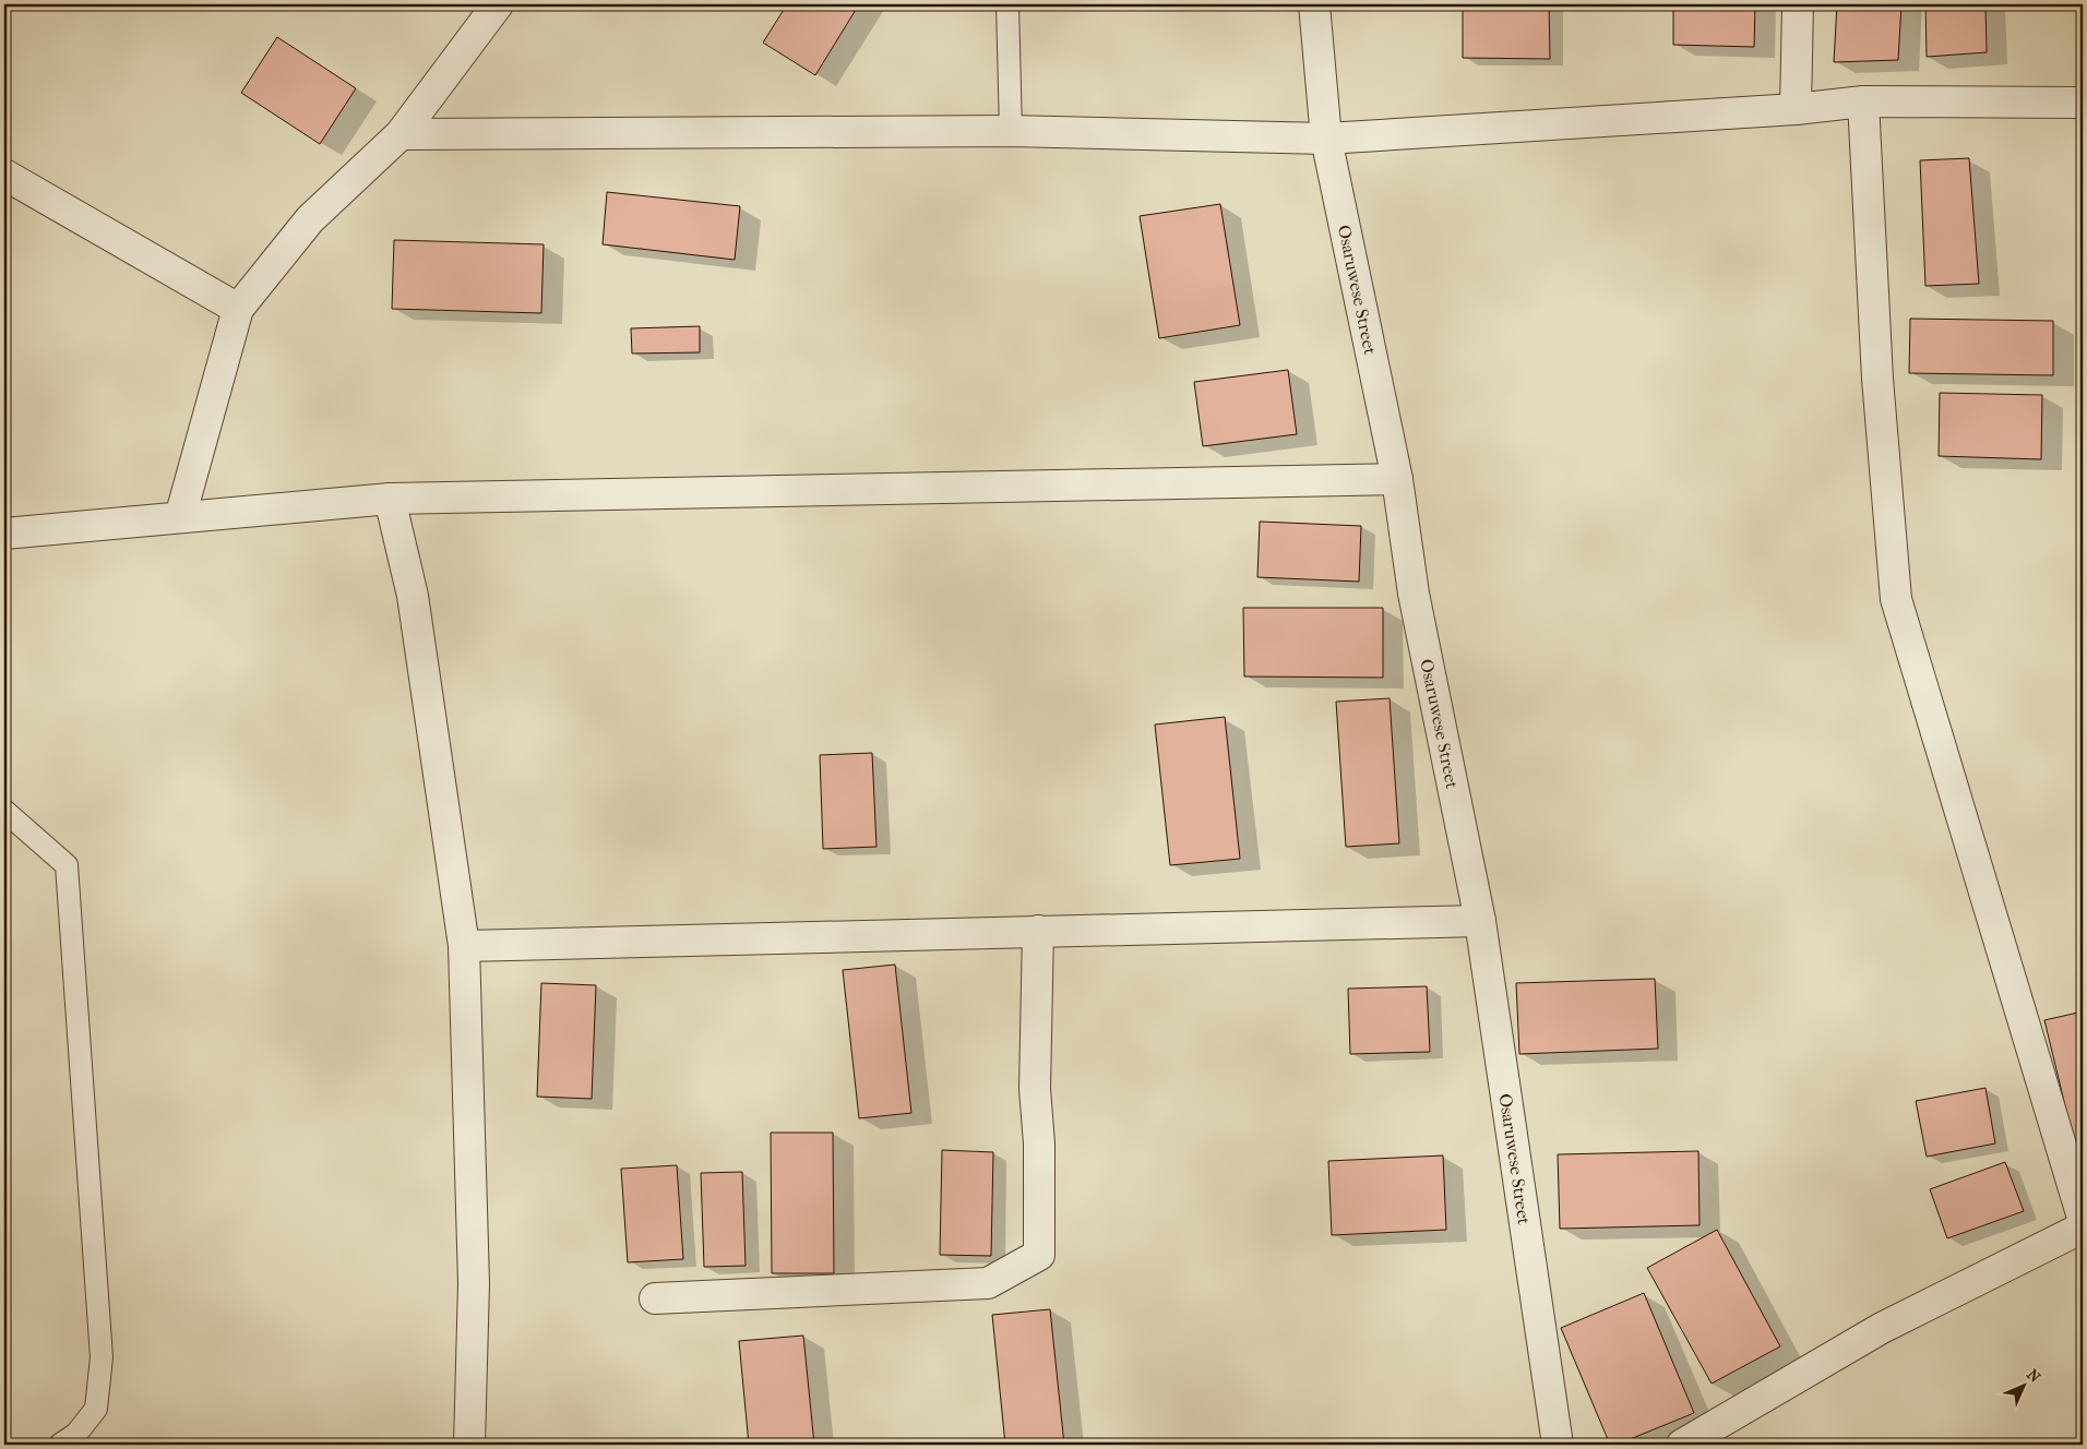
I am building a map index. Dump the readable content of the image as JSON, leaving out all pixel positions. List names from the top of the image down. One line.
{"streets":{"street":["Osaruwese Street"]},"north":"top right"}
